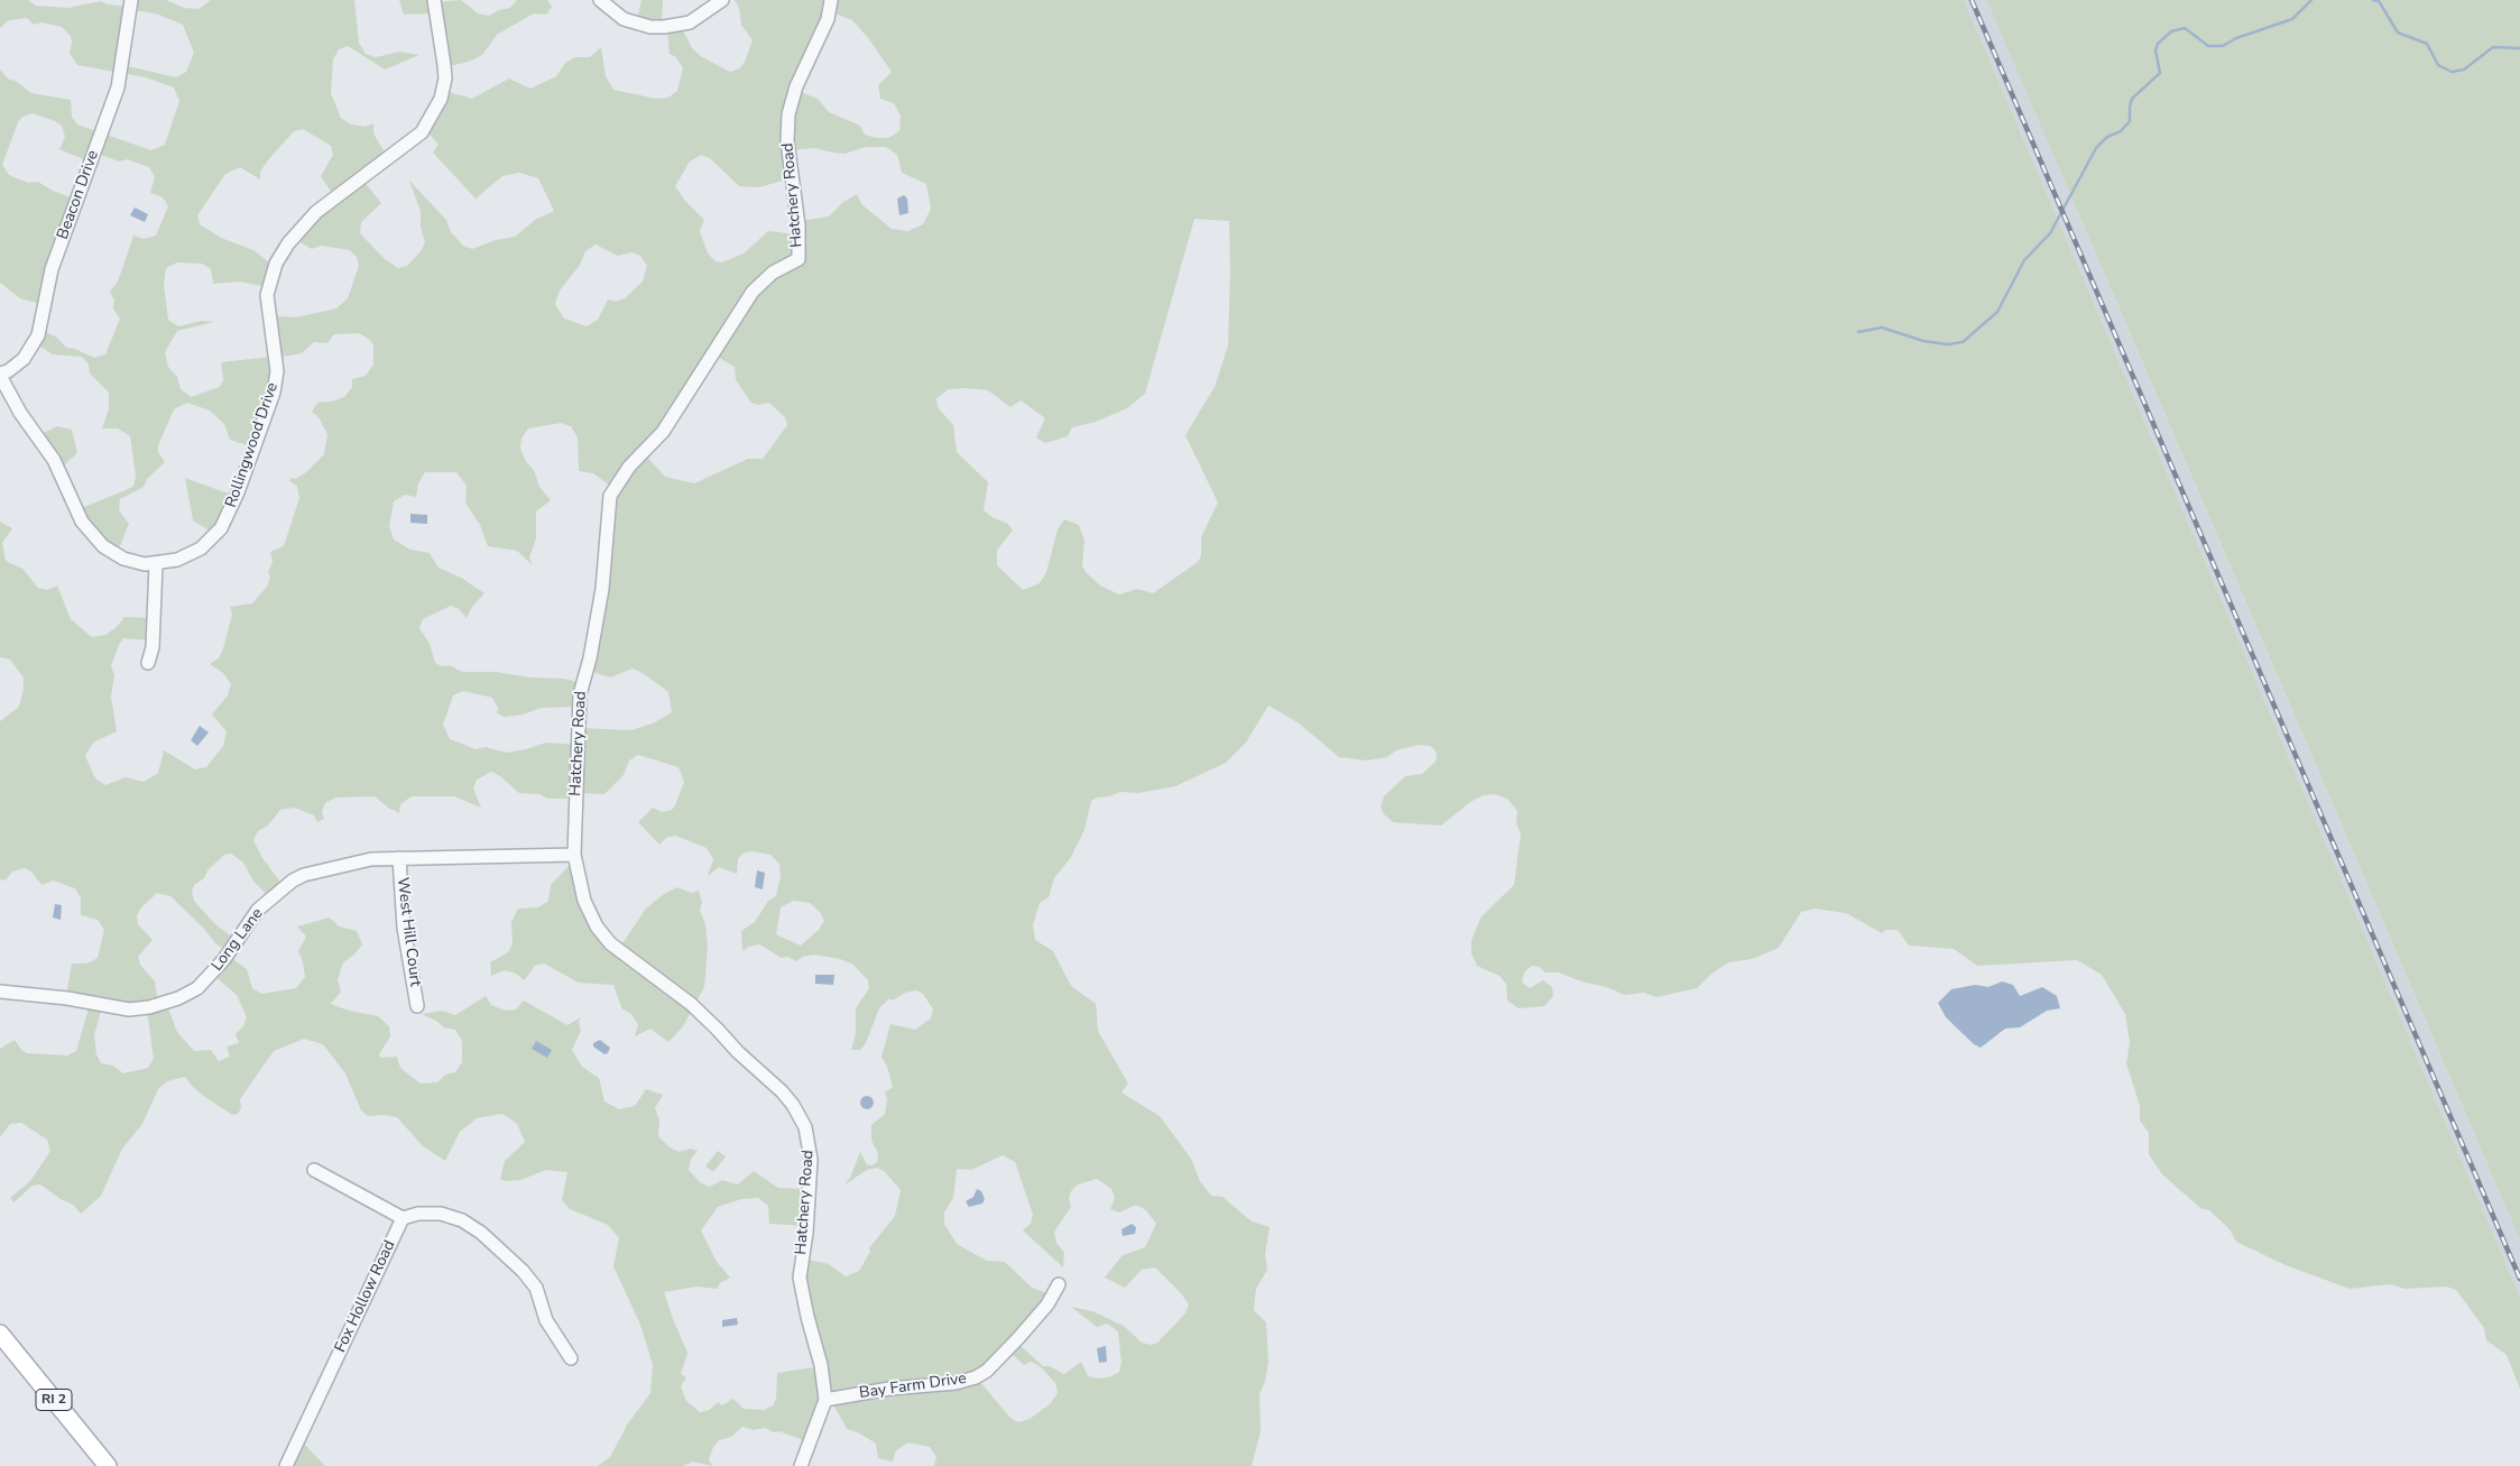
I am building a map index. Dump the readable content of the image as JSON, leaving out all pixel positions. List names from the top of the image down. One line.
{"streets":{"main road":["RI 2"],"street":["Beacon Drive","Hatchery Road","Rollingwood Drive","West Hill Court","Long Lane","Fox Hollow Road","Bay Farm Drive"]},"crossings":[["Beacon Drive","Rollingwood Drive"],["Hatchery Road","Long Lane"],["Hatchery Road","Bay Farm Drive"],["West Hill Court","Long Lane"]]}
